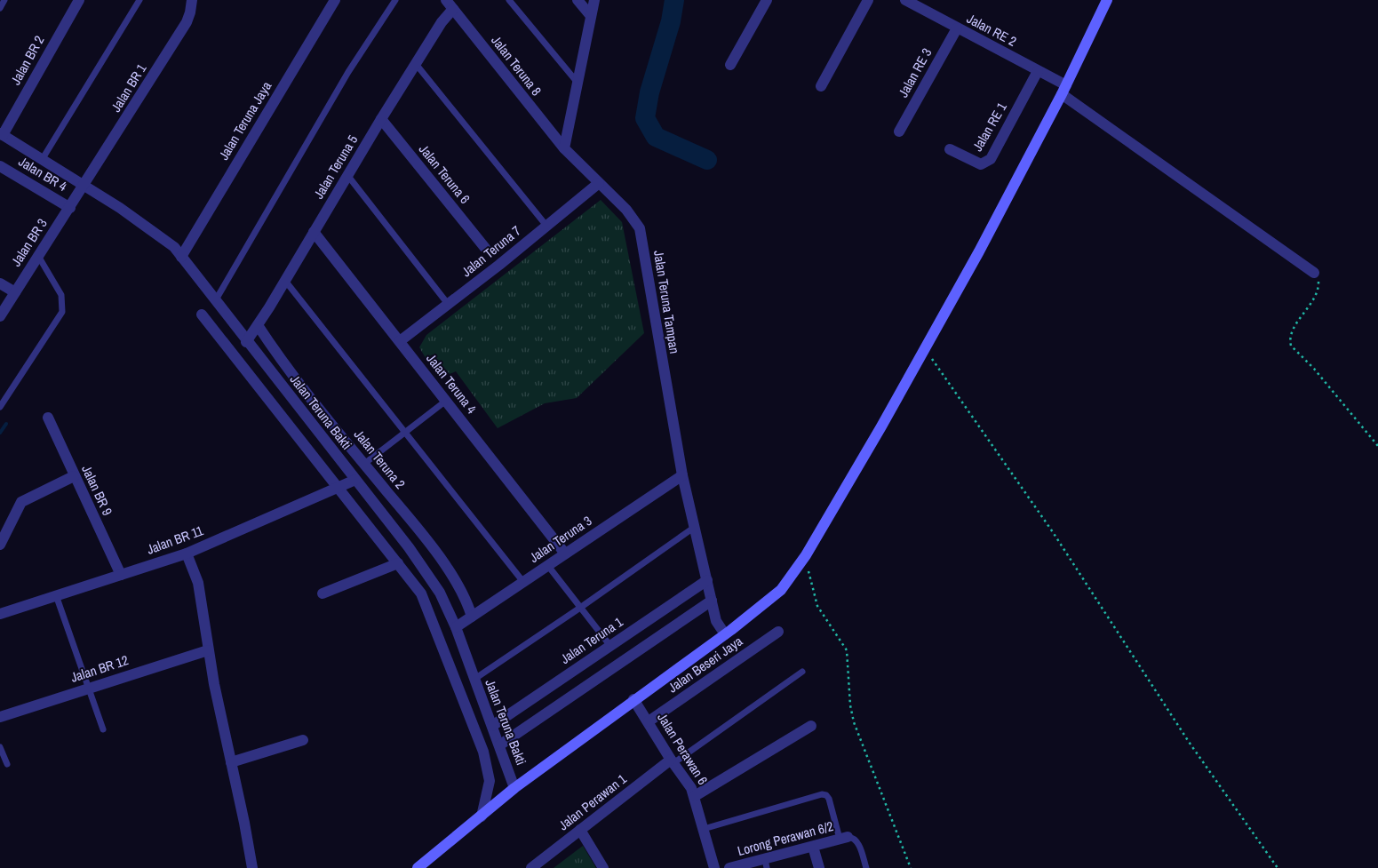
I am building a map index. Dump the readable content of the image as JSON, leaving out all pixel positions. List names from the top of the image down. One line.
{"streets":{"street":["Jalan RE 2","Jalan BR 2","Jalan Teruna 8","Jalan RE 3","Jalan BR 1","Jalan Teruna Jaya","Jalan RE 1","Jalan Teruna 5","Jalan BR 4","Jalan Teruna 6","Jalan BR 3","Jalan Teruna 7","Jalan Teruna Tampan","Jalan Teruna 4","Jalan Teruna Bakti","Jalan Teruna 2","Jalan BR 9","Jalan Teruna 3","Jalan BR 11","Jalan Teruna 1","Jalan Beseri Jaya","Jalan BR 12","Jalan Perawan 6","Jalan Perawan 1","Lorong Perawan 6/2"]},"crossings":[["Jalan RE 2","Jalan RE 3"],["Jalan RE 2","Jalan RE 1"],["Jalan BR 2","Jalan Teruna Bakti"],["Jalan Teruna 8","Jalan Teruna 5"],["Jalan Teruna 8","Jalan Teruna Tampan"],["Jalan BR 1","Jalan BR 3"],["Jalan BR 1","Jalan Teruna Bakti"],["Jalan Teruna Jaya","Jalan Teruna Bakti"],["Jalan Teruna 5","Jalan Teruna 6"],["Jalan Teruna 5","Jalan Teruna 4"],["Jalan Teruna 5","Jalan Teruna Bakti"],["Jalan Teruna 5","Jalan Teruna 2"],["Jalan BR 4","Jalan BR 3"],["Jalan BR 3","Jalan Teruna Bakti"],["Jalan Teruna 7","Jalan Teruna Tampan"],["Jalan Teruna 7","Jalan Teruna 4"],["Jalan Teruna Tampan","Jalan Teruna 3"],["Jalan Teruna Tampan","Jalan Teruna 1"],["Jalan Teruna 4","Jalan Teruna 3"],["Jalan Teruna Bakti","Jalan Teruna 3"],["Jalan Teruna Bakti","Jalan BR 11"],["Jalan Teruna Bakti","Jalan Teruna 1"],["Jalan Teruna 2","Jalan Teruna 3"],["Jalan BR 9","Jalan BR 11"],["Jalan Beseri Jaya","Jalan Perawan 6"],["Jalan Perawan 6","Jalan Perawan 1"]]}
